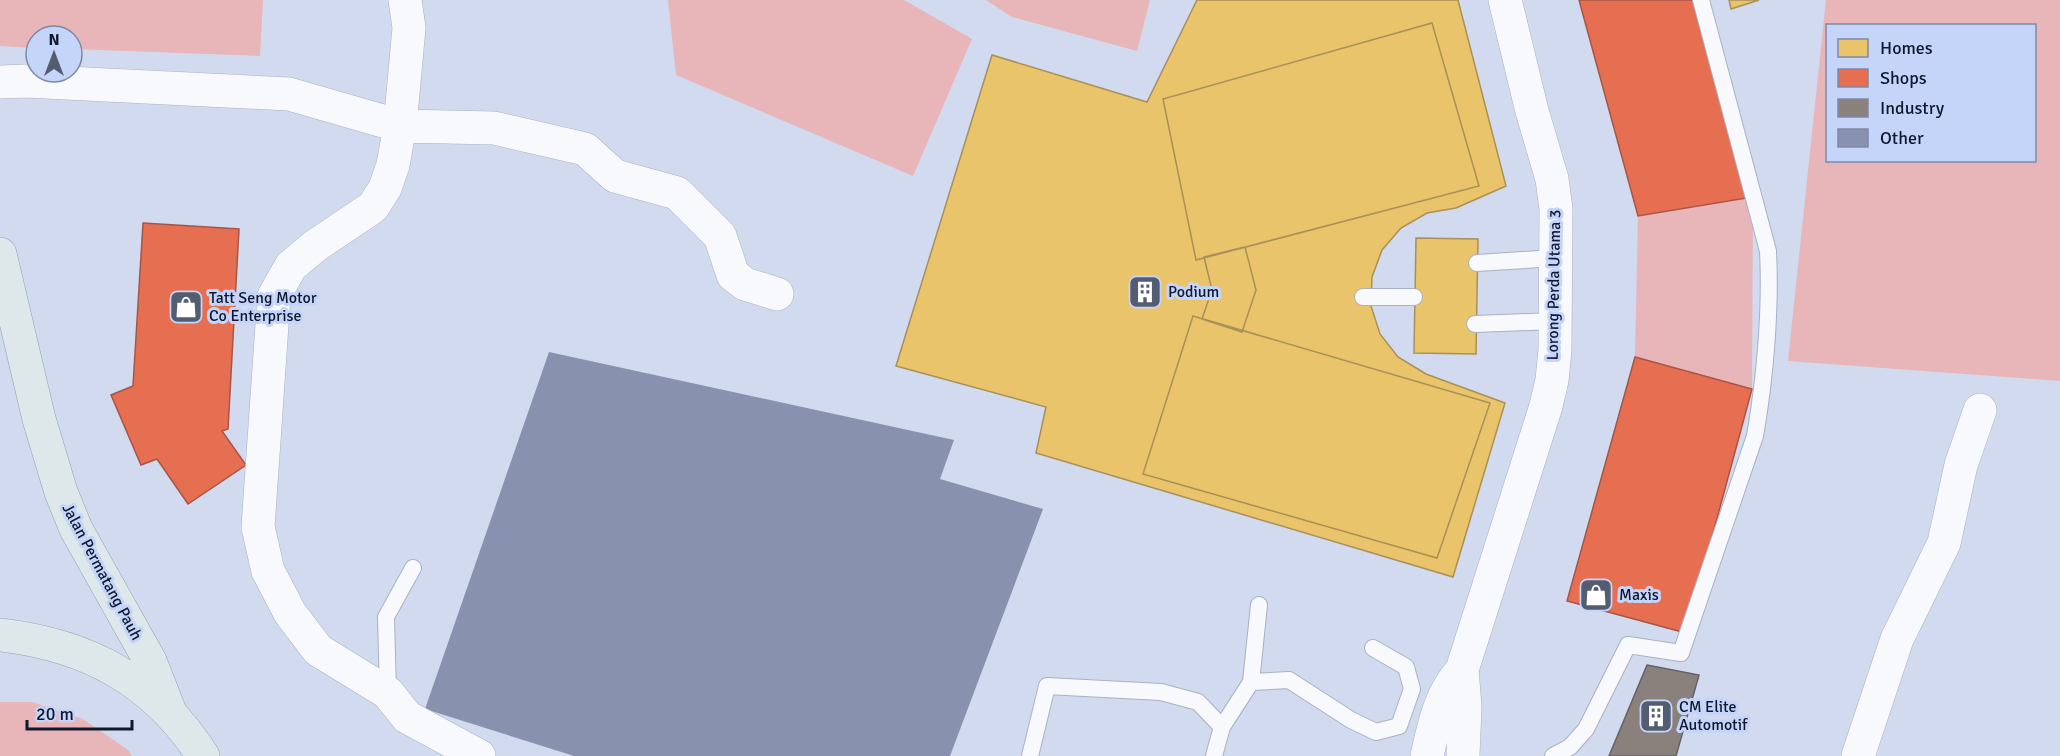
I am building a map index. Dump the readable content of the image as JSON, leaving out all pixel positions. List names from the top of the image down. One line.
{"streets":{"main road":["Jalan Permatang Pauh"],"street":["Lorong Perda Utama 3"]},"places":{"building":["Podium","CM Elite Automotif"],"shop":["Tatt Seng Motor Co Enterprise","Maxis"]},"legend":["Homes","Shops","Industry","Other"],"scale_bar":"20 m","north":"top"}
